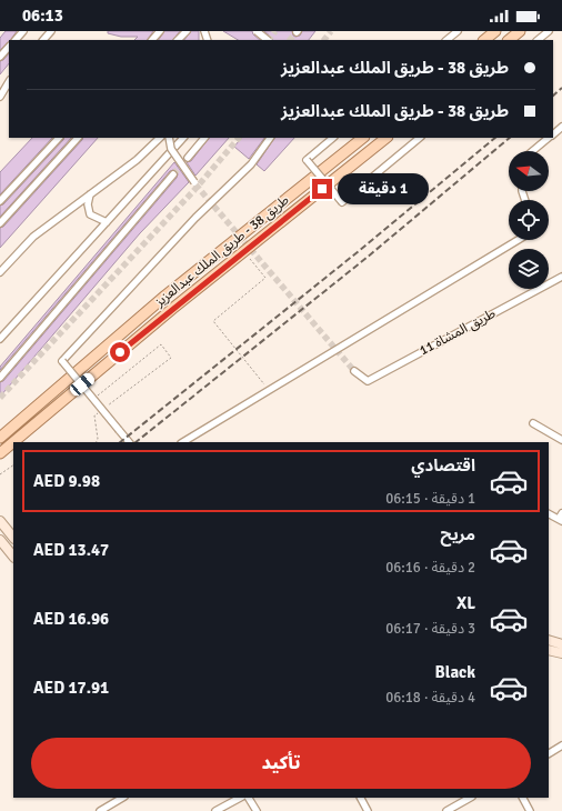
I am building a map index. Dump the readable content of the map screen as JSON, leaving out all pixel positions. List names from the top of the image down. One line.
{"streets":{"main road":["طريق 38 - طريق الملك عبدالعزيز"],"street":["طريق المشاة 11"]},"north":"left","page":{"status":"06:13","banner":["طريق 38 - طريق الملك عبدالعزيز","طريق 38 - طريق الملك عبدالعزيز"],"bubble":"1 دقيقة","list":[{"name":"اقتصادي","note":"1 دقيقة · 06:15","value":"AED 9.98"},{"name":"مريح","note":"2 دقيقة · 06:16","value":"AED 13.47"},{"name":"XL","note":"3 دقيقة · 06:17","value":"AED 16.96"},{"name":"Black","note":"4 دقيقة · 06:18","value":"AED 17.91"}],"buttons":"تأكيد"}}
